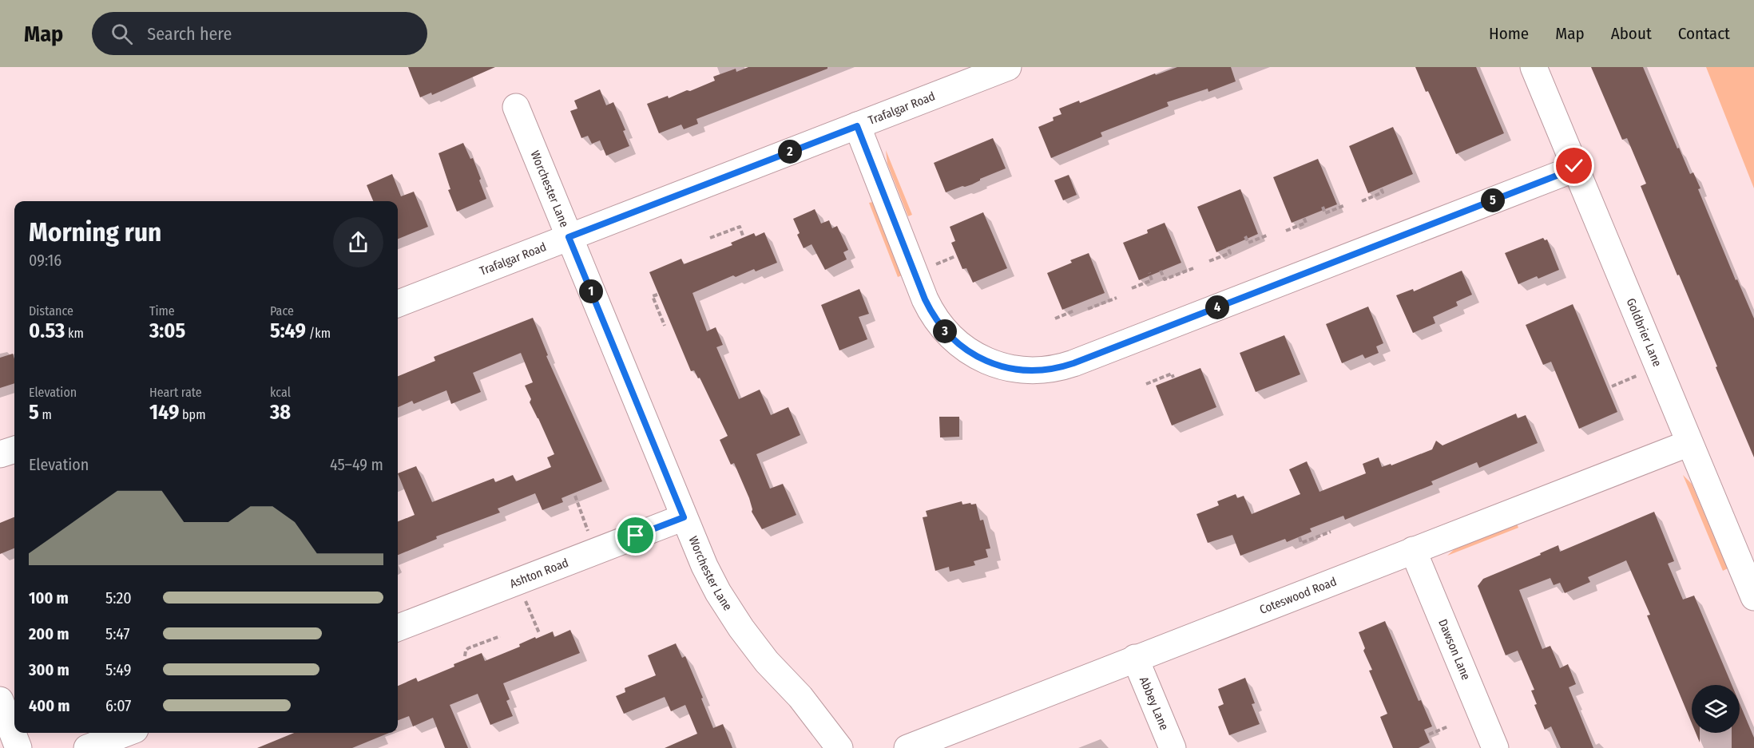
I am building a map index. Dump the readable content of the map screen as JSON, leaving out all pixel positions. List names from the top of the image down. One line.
{"streets":{"street":["Trafalgar Road","Worchester Lane","Goldbrier Lane","Ashton Road","Coteswood Road","Dawson Lane","Abbey Lane"]},"crossings":[["Trafalgar Road","Worchester Lane"],["Worchester Lane","Ashton Road"],["Goldbrier Lane","Coteswood Road"],["Coteswood Road","Dawson Lane"],["Coteswood Road","Abbey Lane"]],"page":{"header":"Map","search":"Search here","nav":["Home","Map","About","Contact"],"pins":["2","5","1","4","3"],"heading":["Morning run","09:16"],"stats":[["Distance","0.53 km"],["Time","3:05"],["Pace","5:49 /km"],["Elevation","5 m"],["Heart rate","149 bpm"],["kcal","38"]],"chart":["Elevation","45–49 m"],"list":[{"name":"100 m","note":"5:20"},{"name":"200 m","note":"5:47"},{"name":"300 m","note":"5:49"},{"name":"400 m","note":"6:07"}]}}
